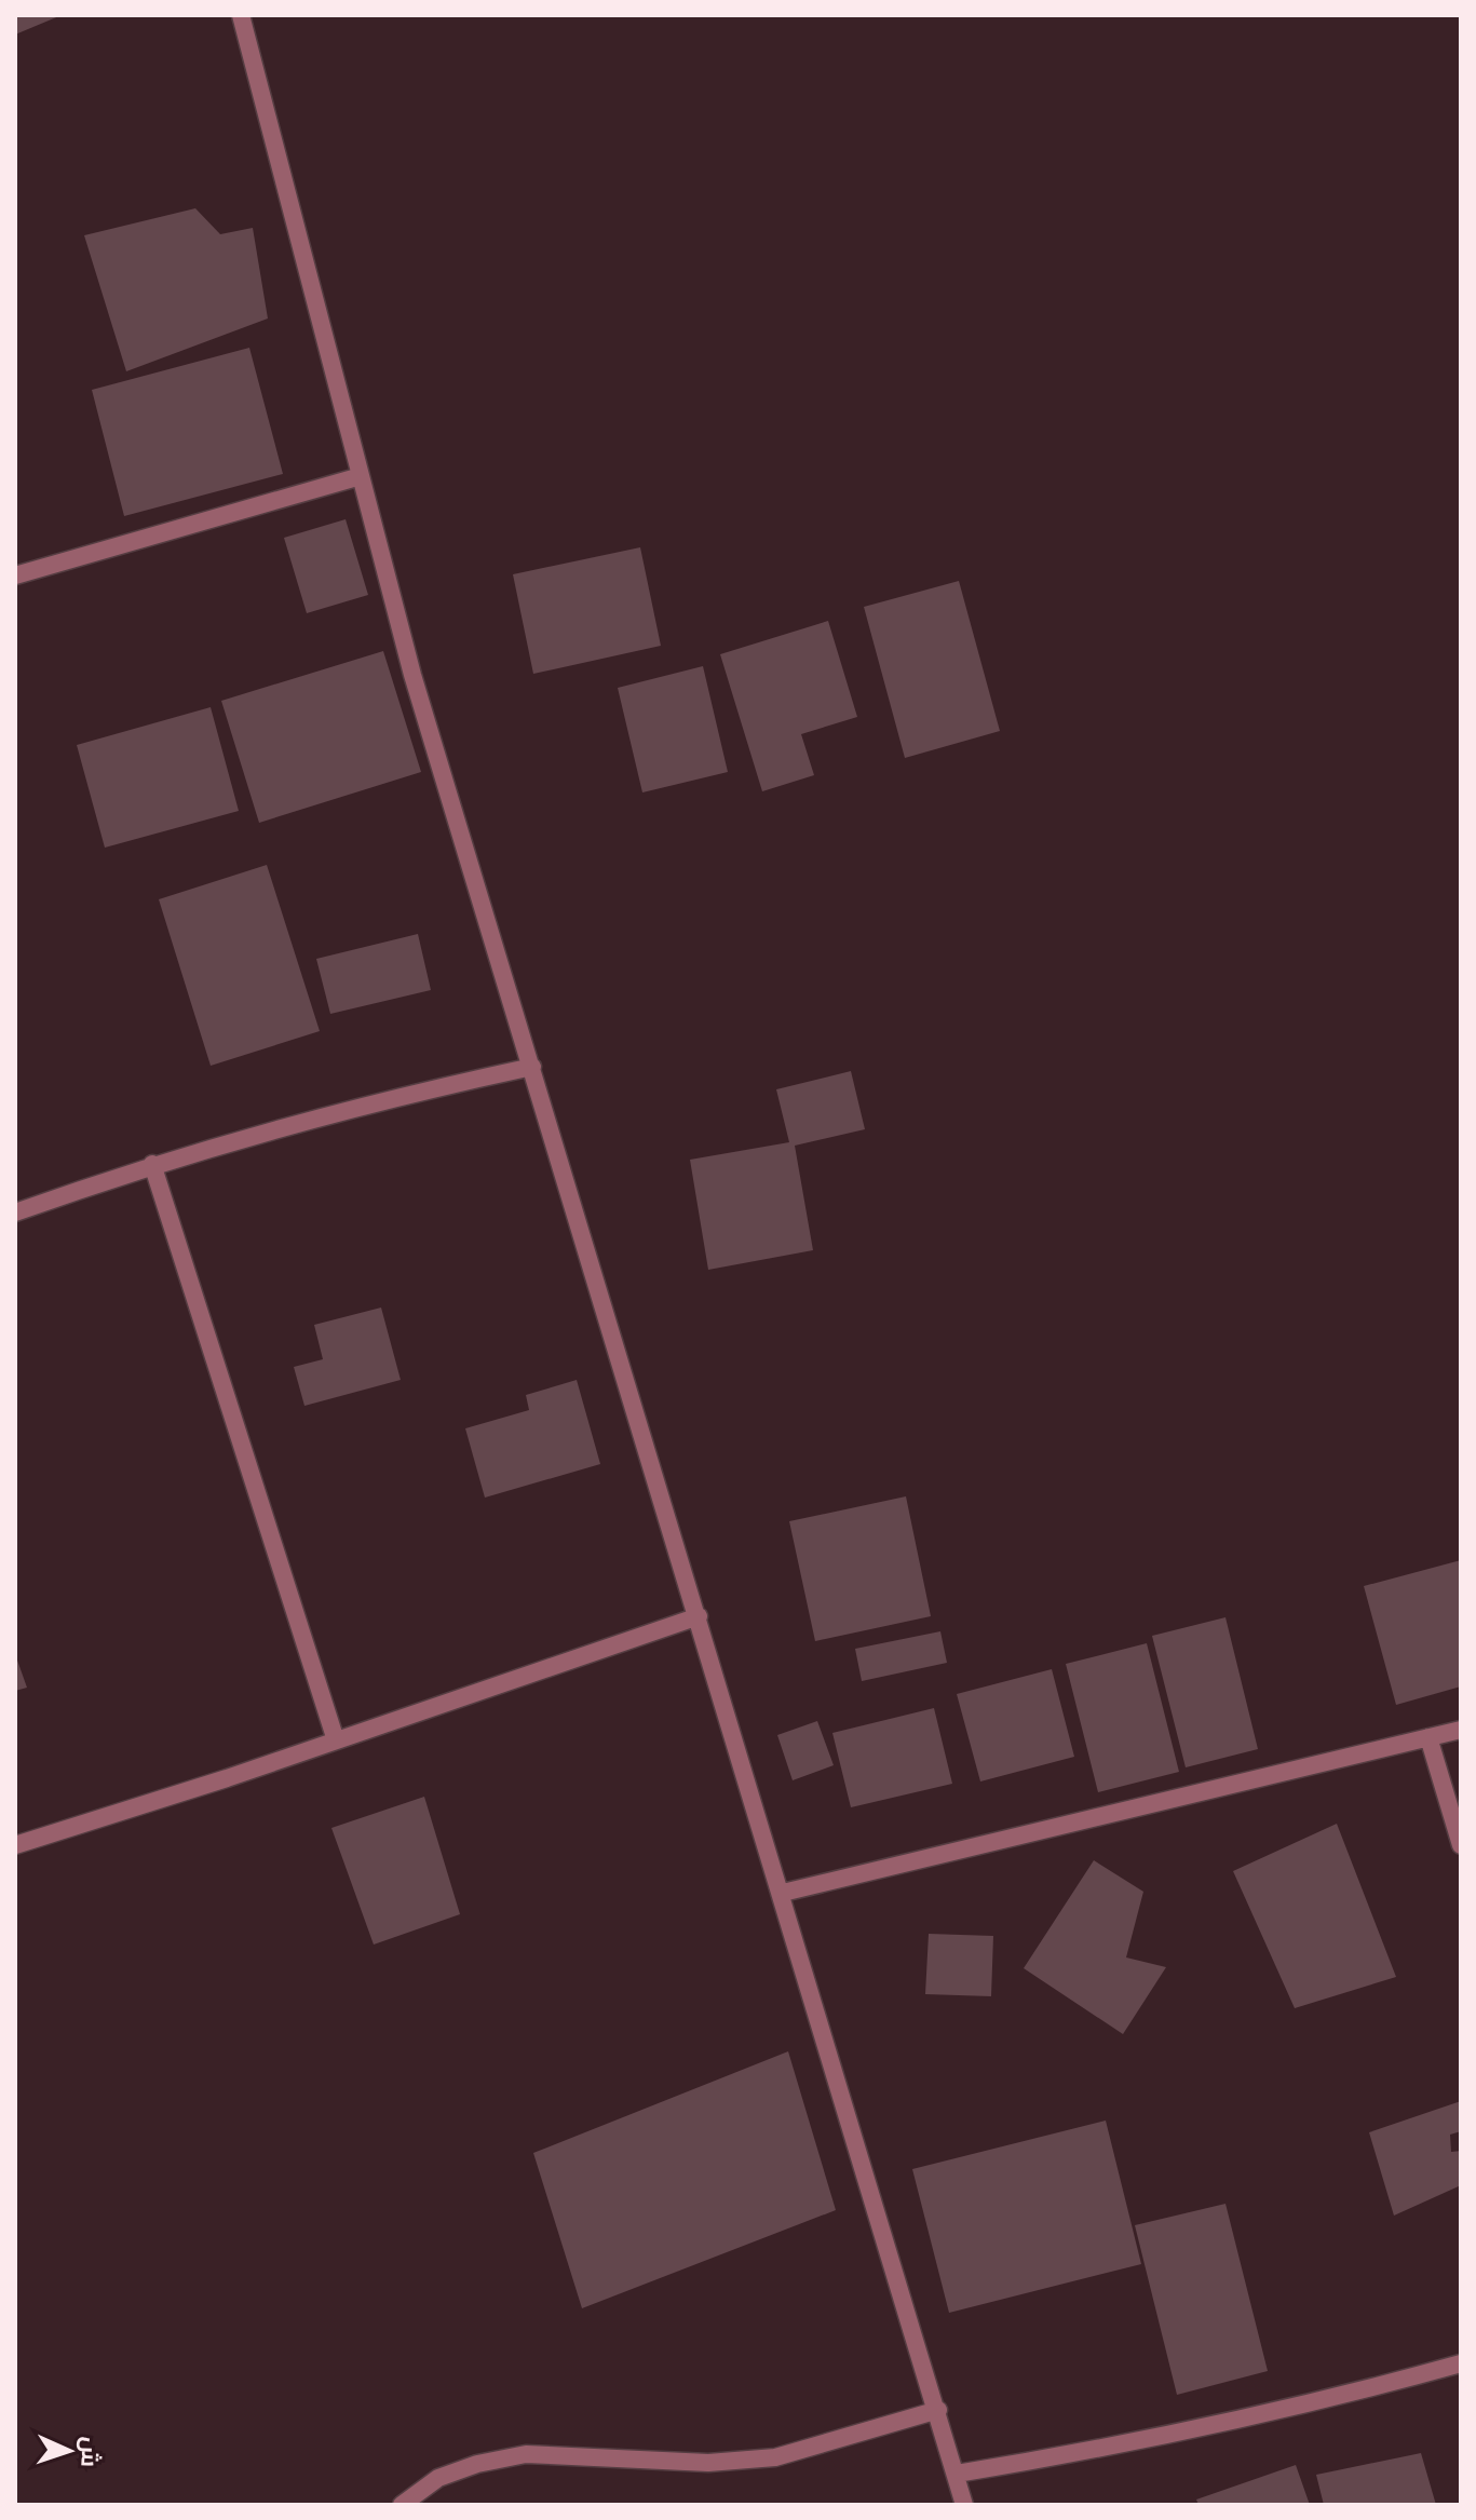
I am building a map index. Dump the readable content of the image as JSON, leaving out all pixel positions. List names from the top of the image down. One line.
{"north":"right"}
